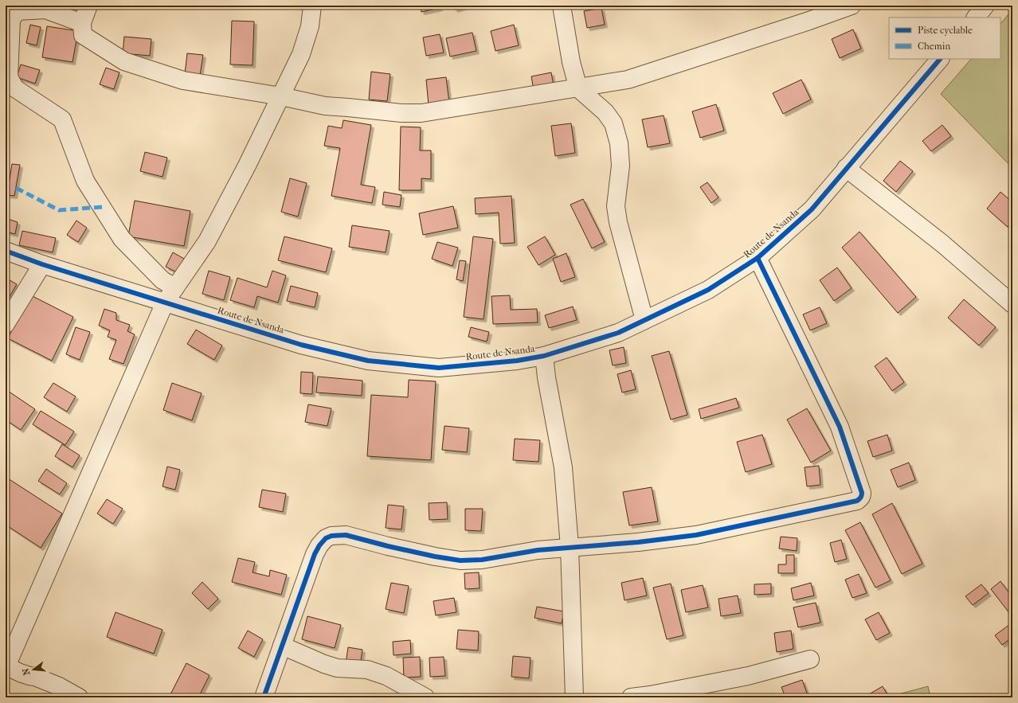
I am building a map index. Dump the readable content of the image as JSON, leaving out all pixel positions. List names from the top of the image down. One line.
{"streets":{"street":["Route de Nsanda"]},"legend":["Piste cyclable","Chemin"],"north":"left"}
